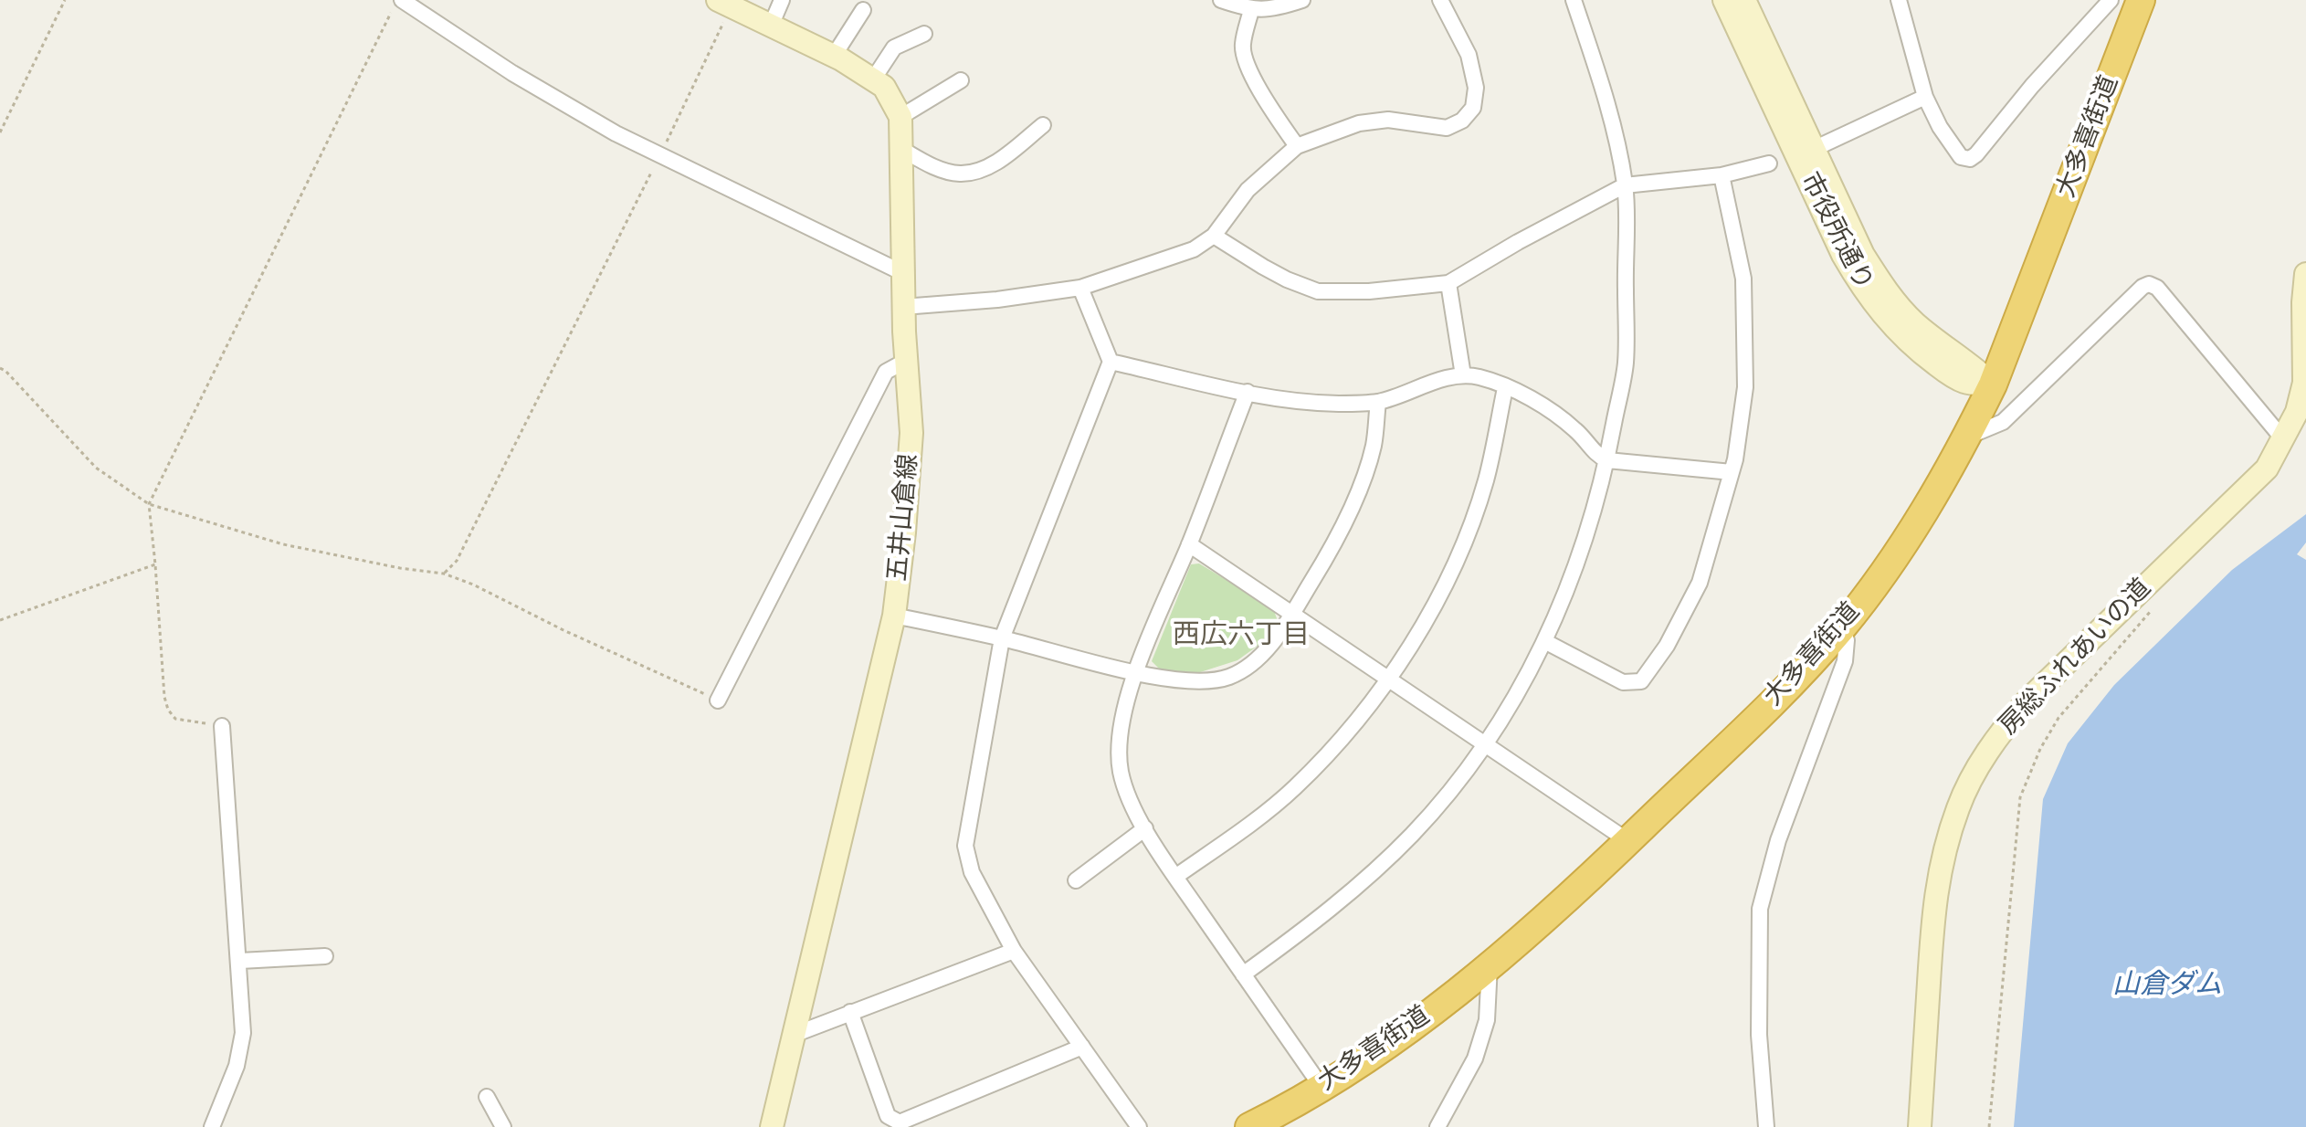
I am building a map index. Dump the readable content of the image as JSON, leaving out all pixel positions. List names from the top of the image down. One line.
{"streets":{"highway":["大多喜街道"],"street":["市役所通り","五井山倉線","房総ふれあいの道"]},"crossings":[["大多喜街道","市役所通り"]],"districts":["西広六丁目"],"water":["山倉ダム"]}
